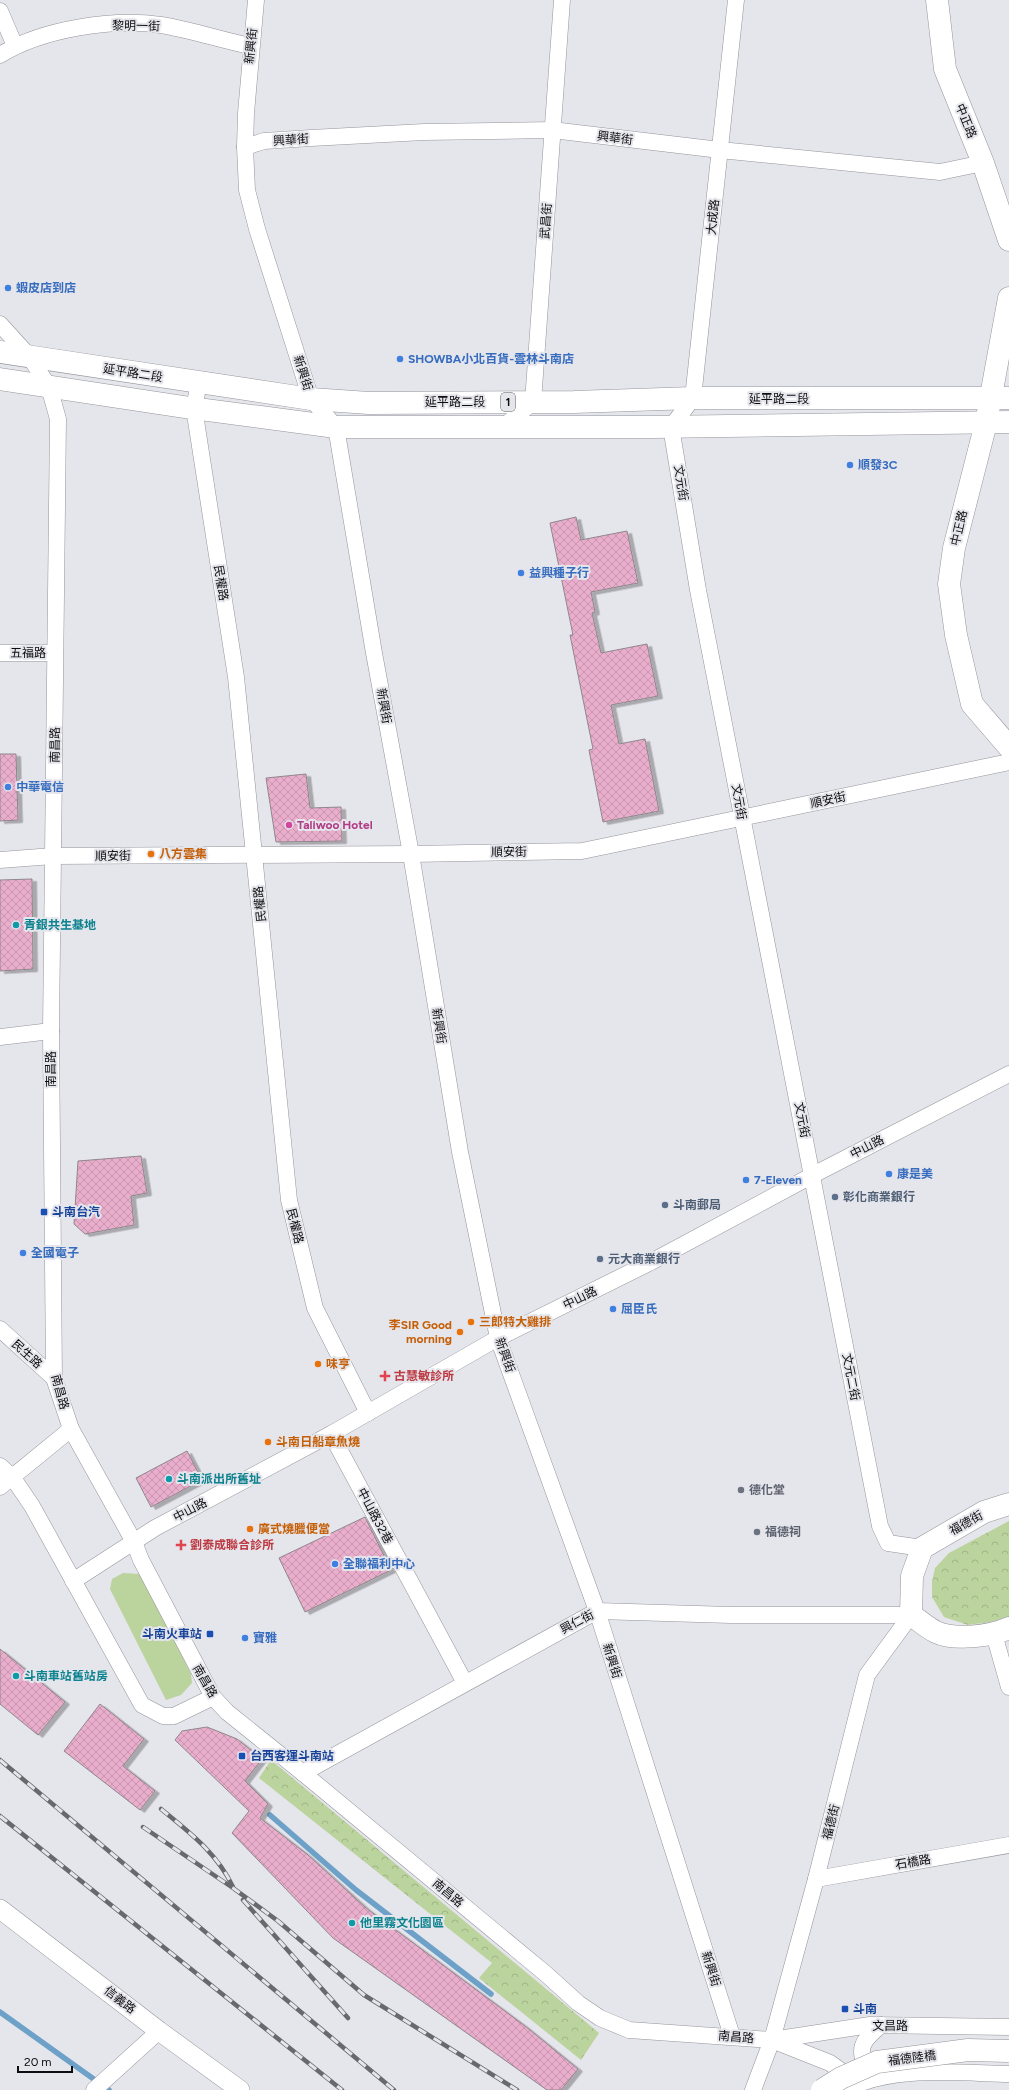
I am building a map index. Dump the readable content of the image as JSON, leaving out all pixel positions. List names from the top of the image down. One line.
{"streets":{"main road":["中正路","延平路二段","1","福德街","福德陸橋"],"street":["黎明一街","新興街","興華街","大成路","武昌街","文元街","民權路","五福路","南昌路","順安街","中山路","民生路","文元二街","中山路32巷","興仁街","石橋路","信義路","文昌路"]},"crossings":[["黎明一街","新興街"],["新興街","興華街"],["新興街","延平路二段"],["新興街","1"],["新興街","南昌路"],["新興街","順安街"],["新興街","中山路"],["新興街","興仁街"],["中正路","興華街"],["中正路","延平路二段"],["中正路","1"],["興華街","大成路"],["興華街","武昌街"],["大成路","延平路二段"],["大成路","1"],["大成路","文元街"],["武昌街","延平路二段"],["延平路二段","民權路"],["延平路二段","南昌路"],["1","文元街"],["1","民權路"],["1","南昌路"],["文元街","順安街"],["文元街","中山路"],["文元街","文元二街"],["民權路","順安街"],["民權路","中山路"],["五福路","南昌路"],["南昌路","順安街"],["南昌路","中山路"],["南昌路","民生路"],["南昌路","福德街"],["南昌路","興仁街"],["南昌路","文昌路"],["中山路","文元二街"],["中山路","中山路32巷"],["文元二街","福德街"],["中山路32巷","興仁街"],["福德街","興仁街"],["福德街","石橋路"],["福德街","文昌路"]],"places":{"other":["蝦皮店到店","SHOWBA小北百貨-雲林斗南店","順發3C","益興種子行","中華電信","Taliwoo Hotel","八方雲集","青銀共生基地","康是美","7-Eleven","彰化商業銀行","斗南郵局","全國電子","元大商業銀行","屈臣氏","三郎特大雞排","李SIR Good morning","味亨","斗南日船章魚燒","斗南派出所舊址","德化堂","廣式燒臘便當","福德祠","全聯福利中心","寶雅","斗南車站舊站房","他里霧文化園區"],"transit":["斗南台汽","斗南火車站","台西客運斗南站","斗南"],"health":["古慧敏診所","劉泰成聯合診所"]},"scale_bar":"20 m"}
